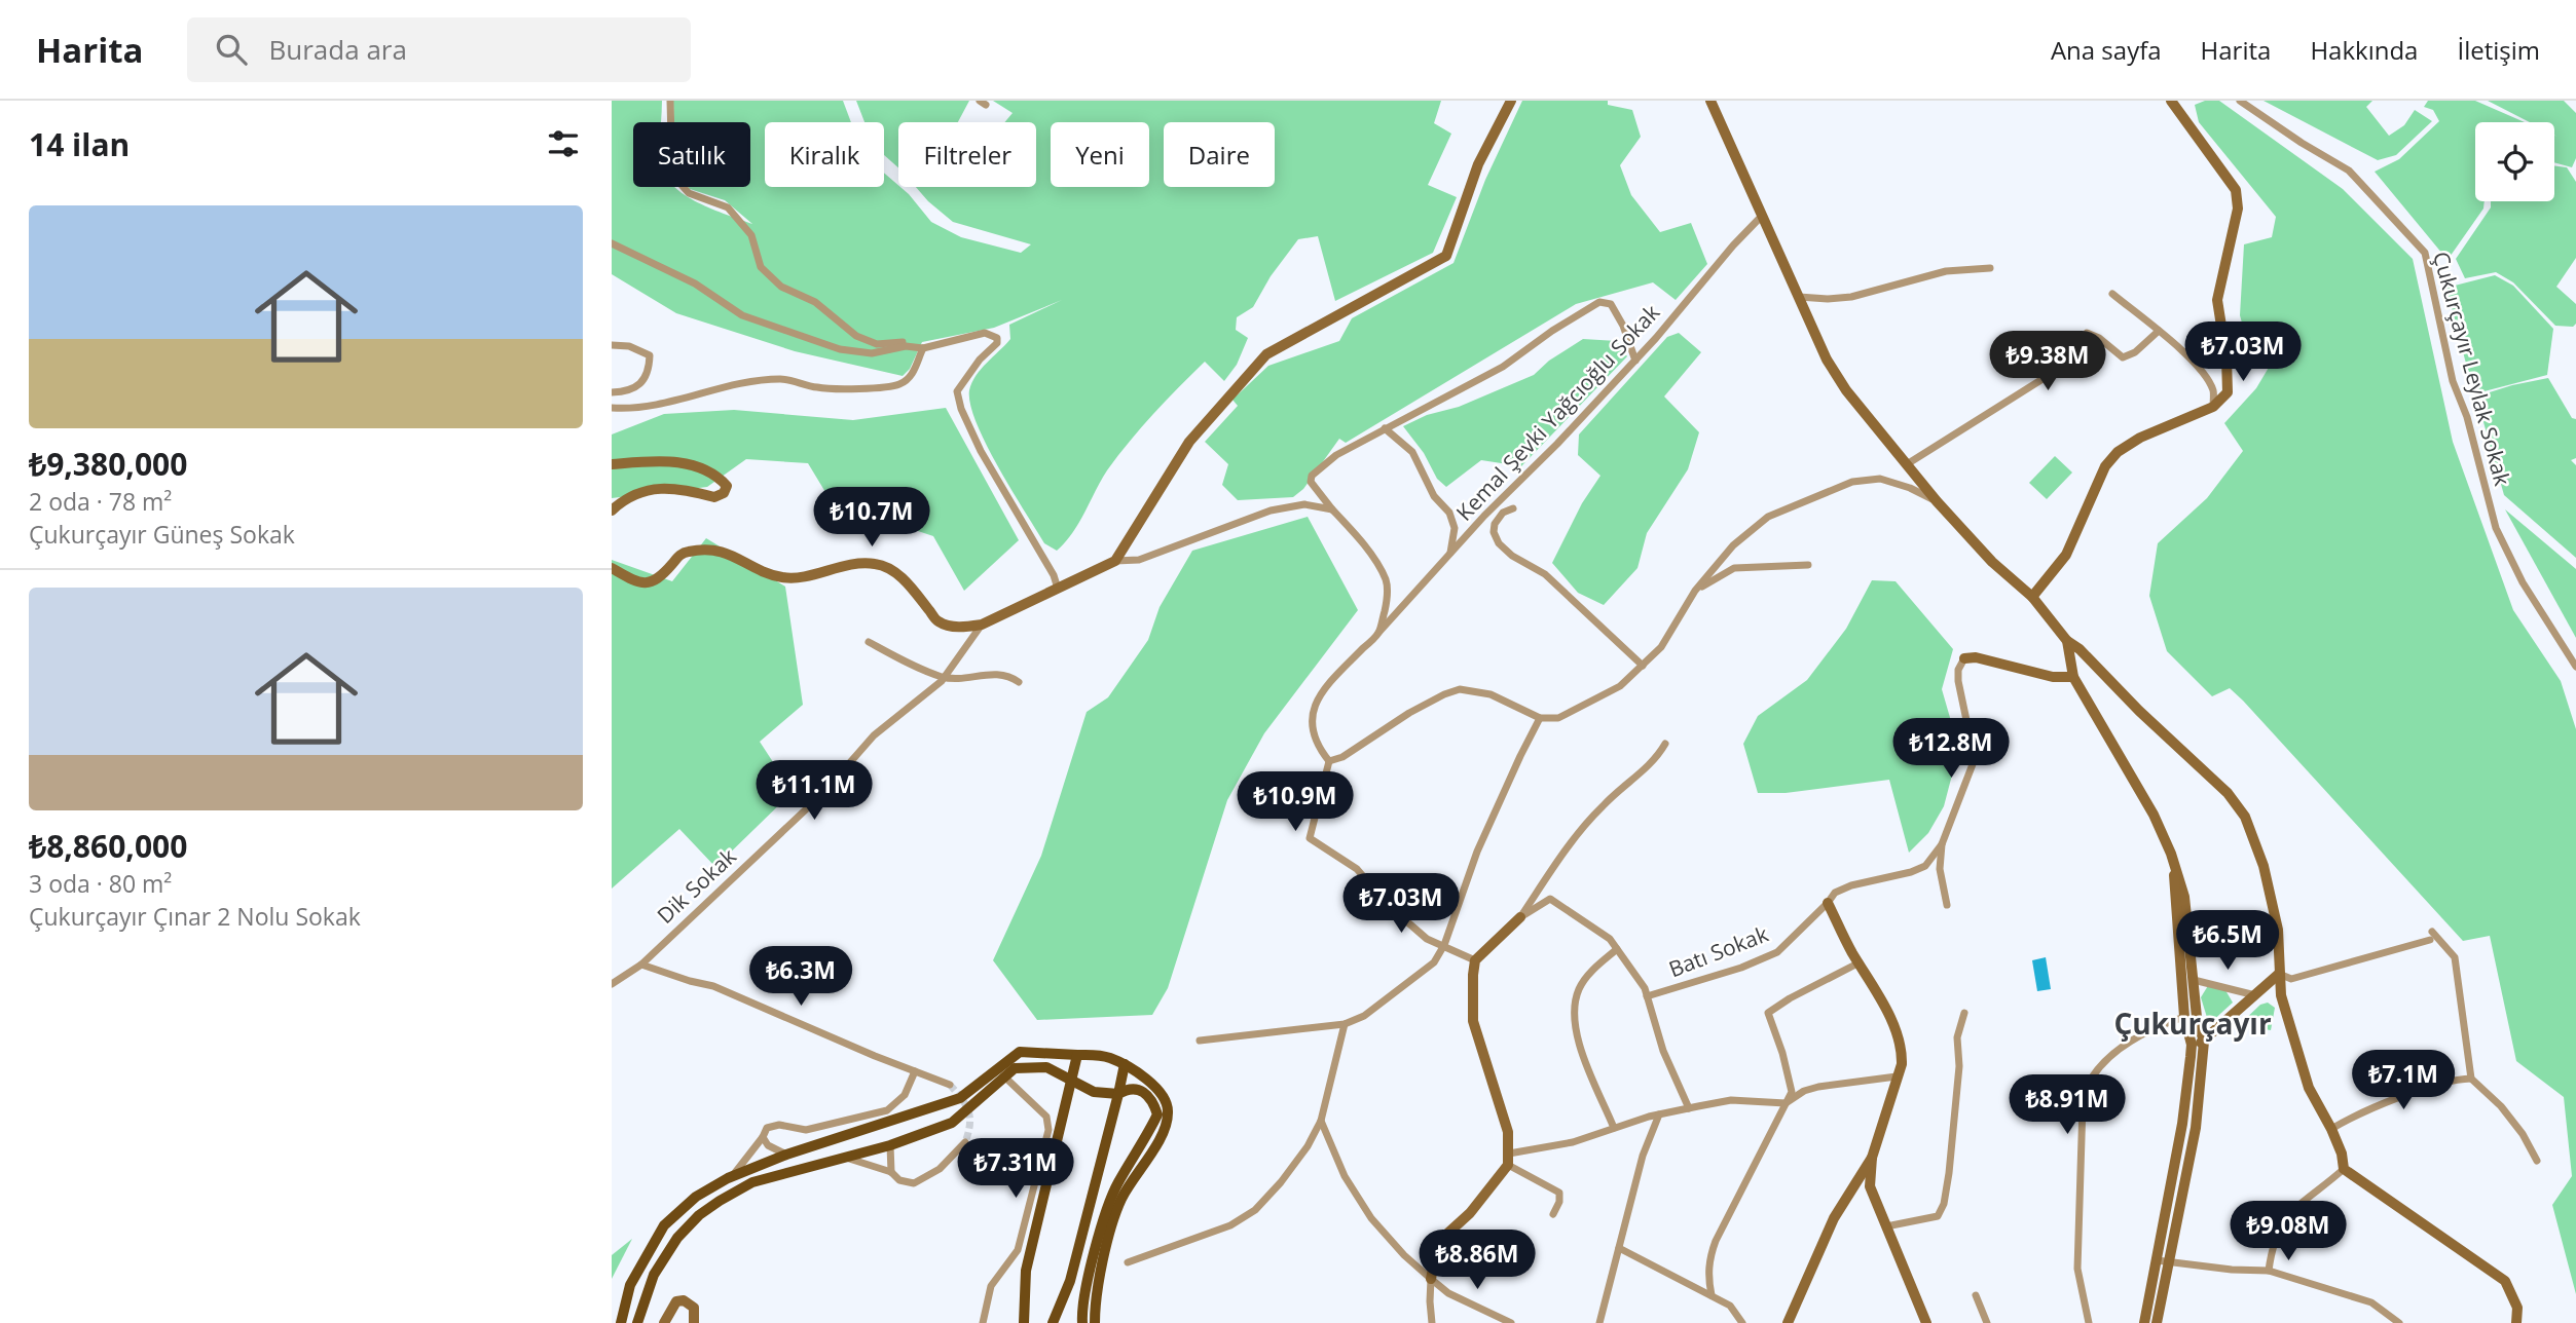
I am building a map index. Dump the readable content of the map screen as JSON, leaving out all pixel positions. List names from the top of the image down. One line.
{"streets":{"street":["Çukurçayır Leylak Sokak","Kemal Şevki Yağcıoğlu Sokak","Dik Sokak","Batı Sokak"]},"districts":["Çukurçayır"],"page":{"header":"Harita","search":"Burada ara","nav":["Ana sayfa","Harita","Hakkında","İletişim"],"heading":"14 ilan","chip":["Satılık","Kiralık","Filtreler","Yeni","Daire"],"list":[{"name":"₺9,380,000","note":"2 oda · 78 m² · Çukurçayır Güneş Sokak"},{"name":"₺8,860,000","note":"3 oda · 80 m² · Çukurçayır Çınar 2 Nolu Sokak"}],"price":["₺7.03M","₺9.38M","₺10.7M","₺12.8M","₺11.1M","₺10.9M","₺7.03M","₺6.5M","₺6.3M","₺7.1M","₺8.91M","₺7.31M","₺9.08M","₺8.86M"]}}
